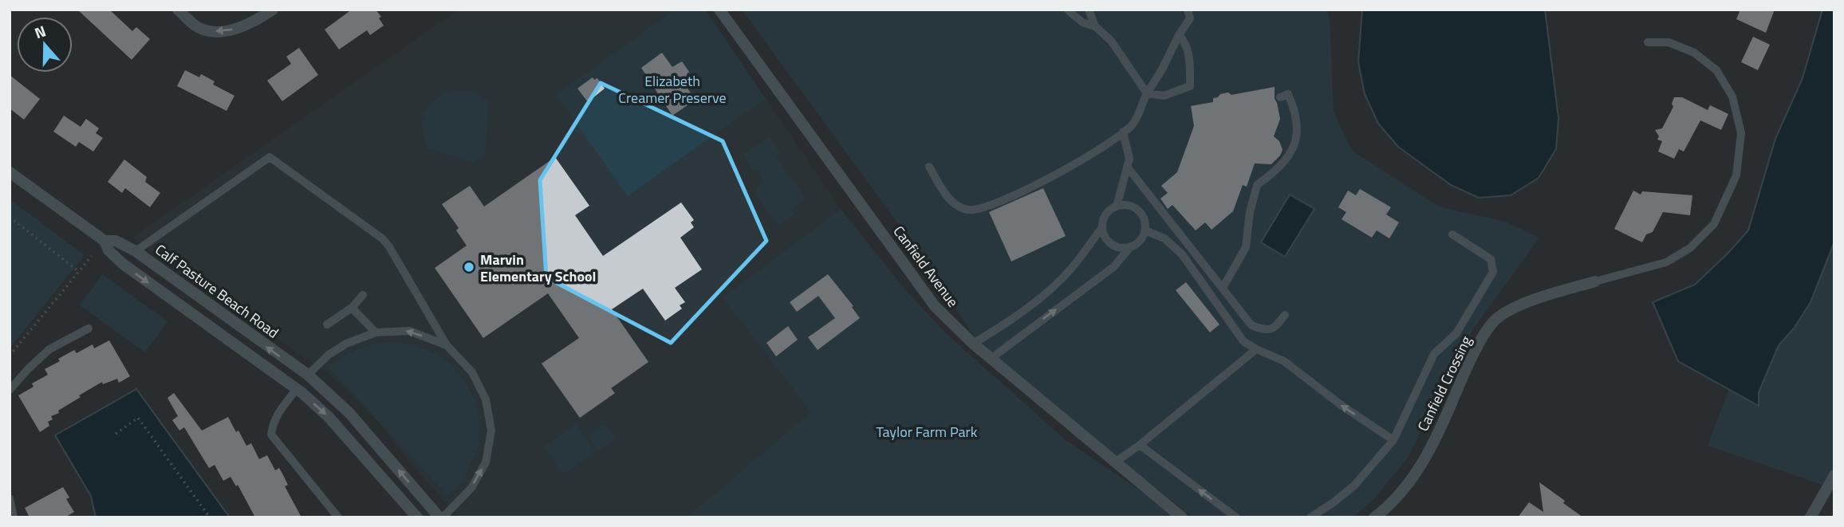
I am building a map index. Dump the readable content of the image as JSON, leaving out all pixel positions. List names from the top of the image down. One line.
{"streets":{"street":["Canfield Avenue","Calf Pasture Beach Road","Canfield Crossing"]},"parks":["Elizabeth Creamer Preserve","Taylor Farm Park"],"places":["Marvin Elementary School"],"north":"top"}
